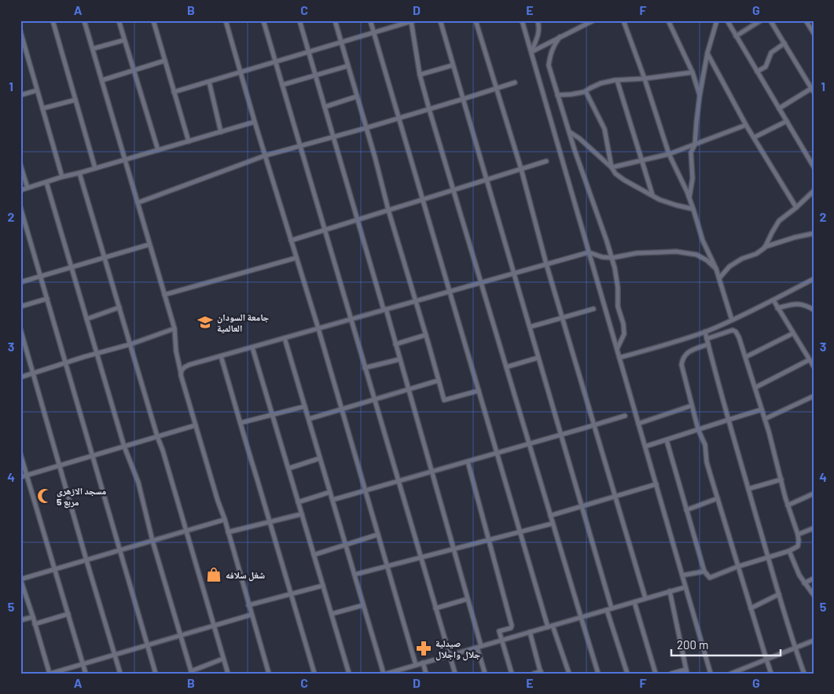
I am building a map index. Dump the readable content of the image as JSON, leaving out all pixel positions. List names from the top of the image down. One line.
{"places":{"school or university":["جامعة السودان العالمية"],"mosque":["مسجد الازهري مربع 5"],"shop":["شغل سلافه"],"pharmacy":["صيدلية جلال واجلال"]},"scale_bar":"200 m","grid":{"columns":["A","B","C","D","E","F","G"],"rows":["1","2","3","4","5"]}}
